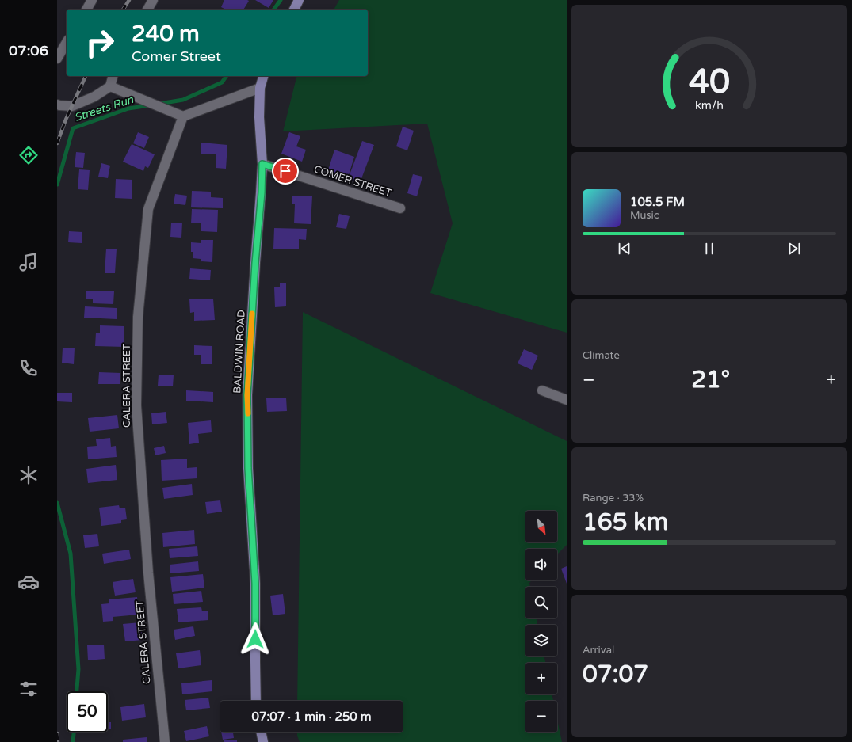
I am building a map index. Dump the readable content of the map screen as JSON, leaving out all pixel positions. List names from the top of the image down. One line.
{"streets":{"main road":["BALDWIN ROAD"],"street":["COMER STREET","CALERA STREET"]},"crossings":[["COMER STREET","BALDWIN ROAD"]],"water":["Streets Run"],"north":"bottom right","page":{"tabs":"07:06","turn":["240 m","Comer Street"],"song":["105.5 FM","Music"],"tile":["Climate",["Range · 33%","165 km"],["Arrival","07:07"]],"heat":["−","21°","+"],"map_buttons":["+","−"],"limit":"50","trip":"07:07 · 1 min · 250 m","gauge":["40","km/h"]}}
